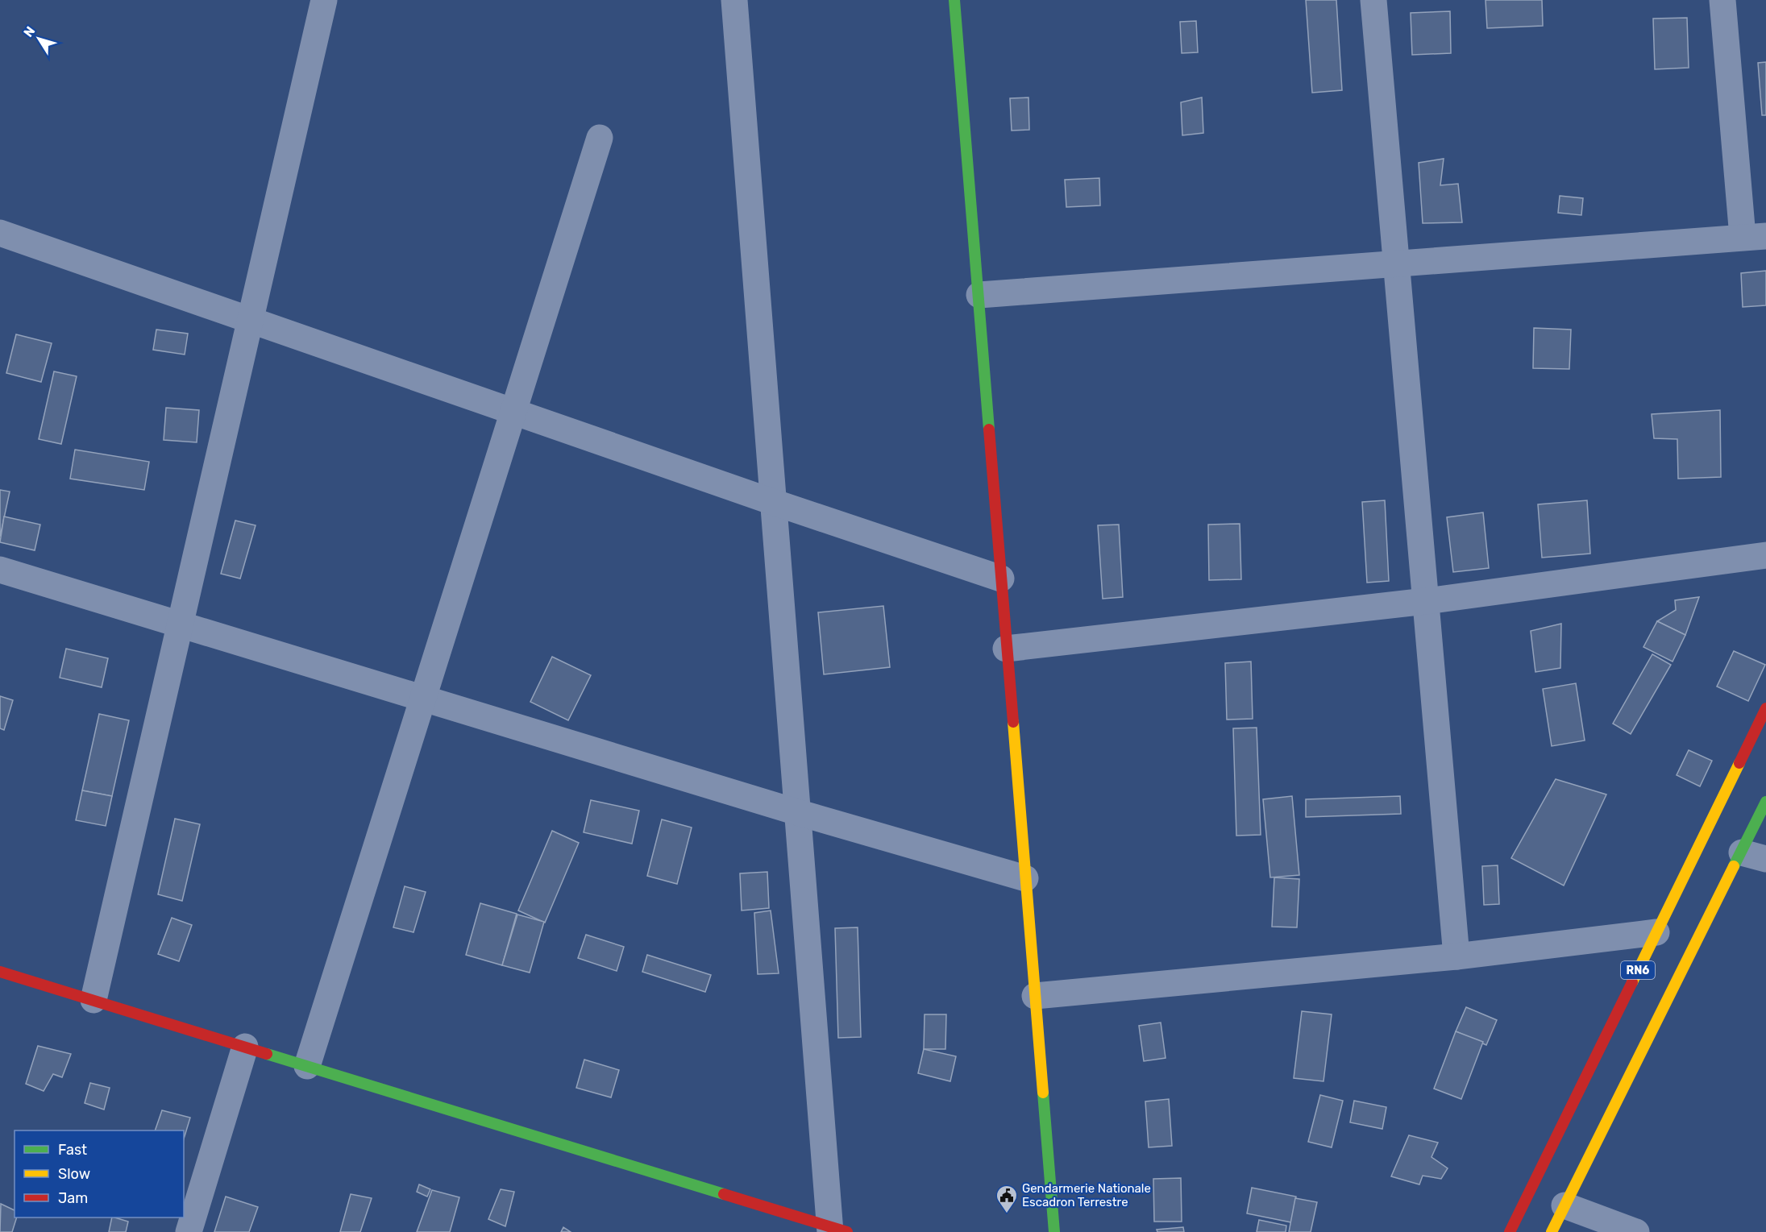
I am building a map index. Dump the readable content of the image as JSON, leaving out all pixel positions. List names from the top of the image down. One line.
{"streets":{"main road":["RN6"]},"places":{"public building":["Gendarmerie Nationale Escadron Terrestre"]},"legend":["Fast","Slow","Jam"],"north":"top left"}
